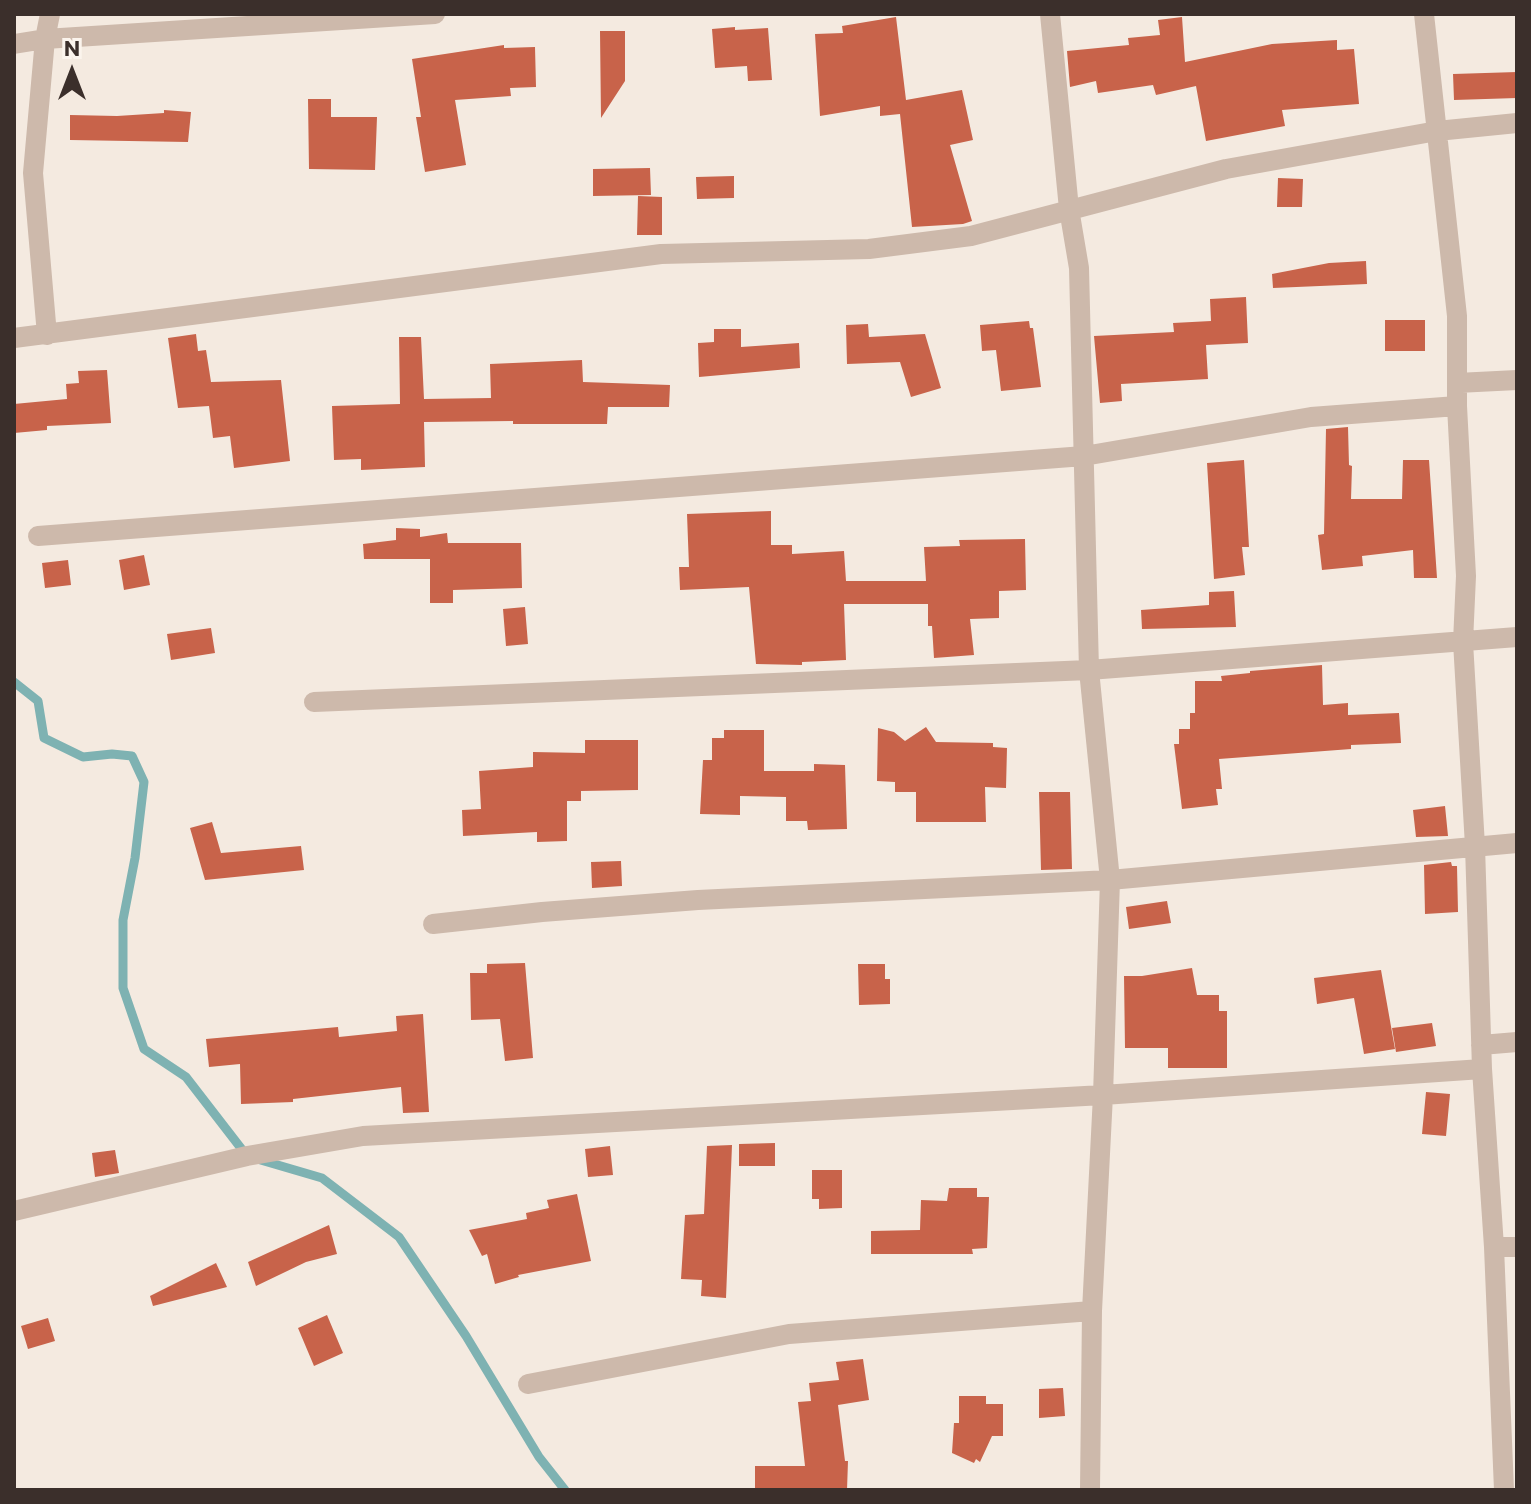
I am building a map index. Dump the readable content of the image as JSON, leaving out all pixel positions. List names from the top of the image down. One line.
{"north":"top"}
